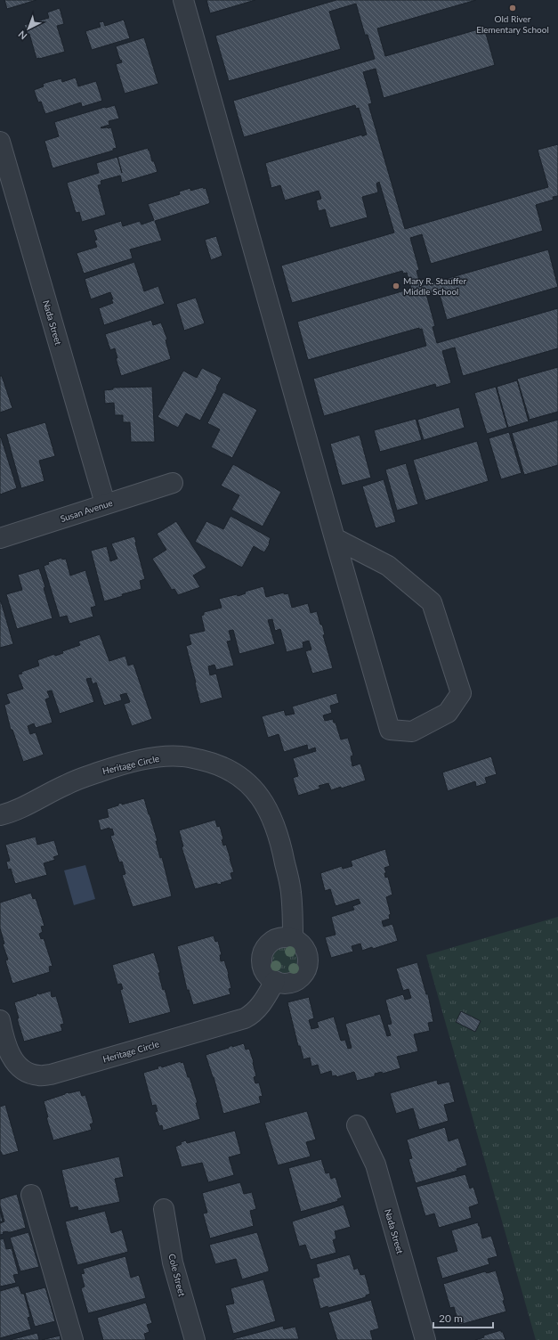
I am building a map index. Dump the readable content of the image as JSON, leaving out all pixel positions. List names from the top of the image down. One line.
{"streets":{"street":["Nada Street","Susan Avenue","Heritage Circle","Cole Street"]},"crossings":[["Nada Street","Susan Avenue"]],"places":["Old River Elementary School","Mary R. Stauffer Middle School"],"scale_bar":"20 m","north":"bottom left"}
